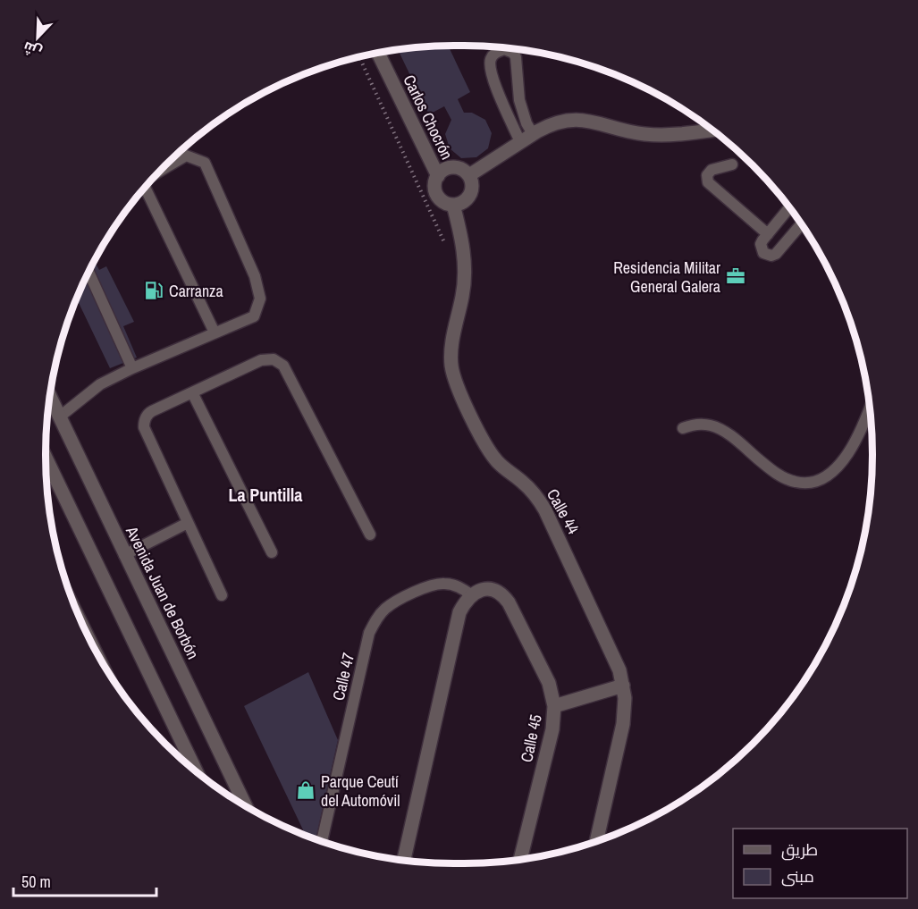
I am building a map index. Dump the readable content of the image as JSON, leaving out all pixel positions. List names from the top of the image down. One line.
{"streets":{"street":["Carlos Chocrón","Calle 44","Avenida Juan de Borbón","Calle 45"],"lane":["Calle 47"]},"crossings":[["Carlos Chocrón","Calle 44"],["Calle 47","Calle 45"]],"districts":["La Puntilla"],"places":{"office":["Residencia Militar General Galera"],"fuel station":["Carranza"],"shop":["Parque Ceutí del Automóvil"]},"legend":["طريق","مبنى"],"scale_bar":"50 m","north":"bottom left"}
